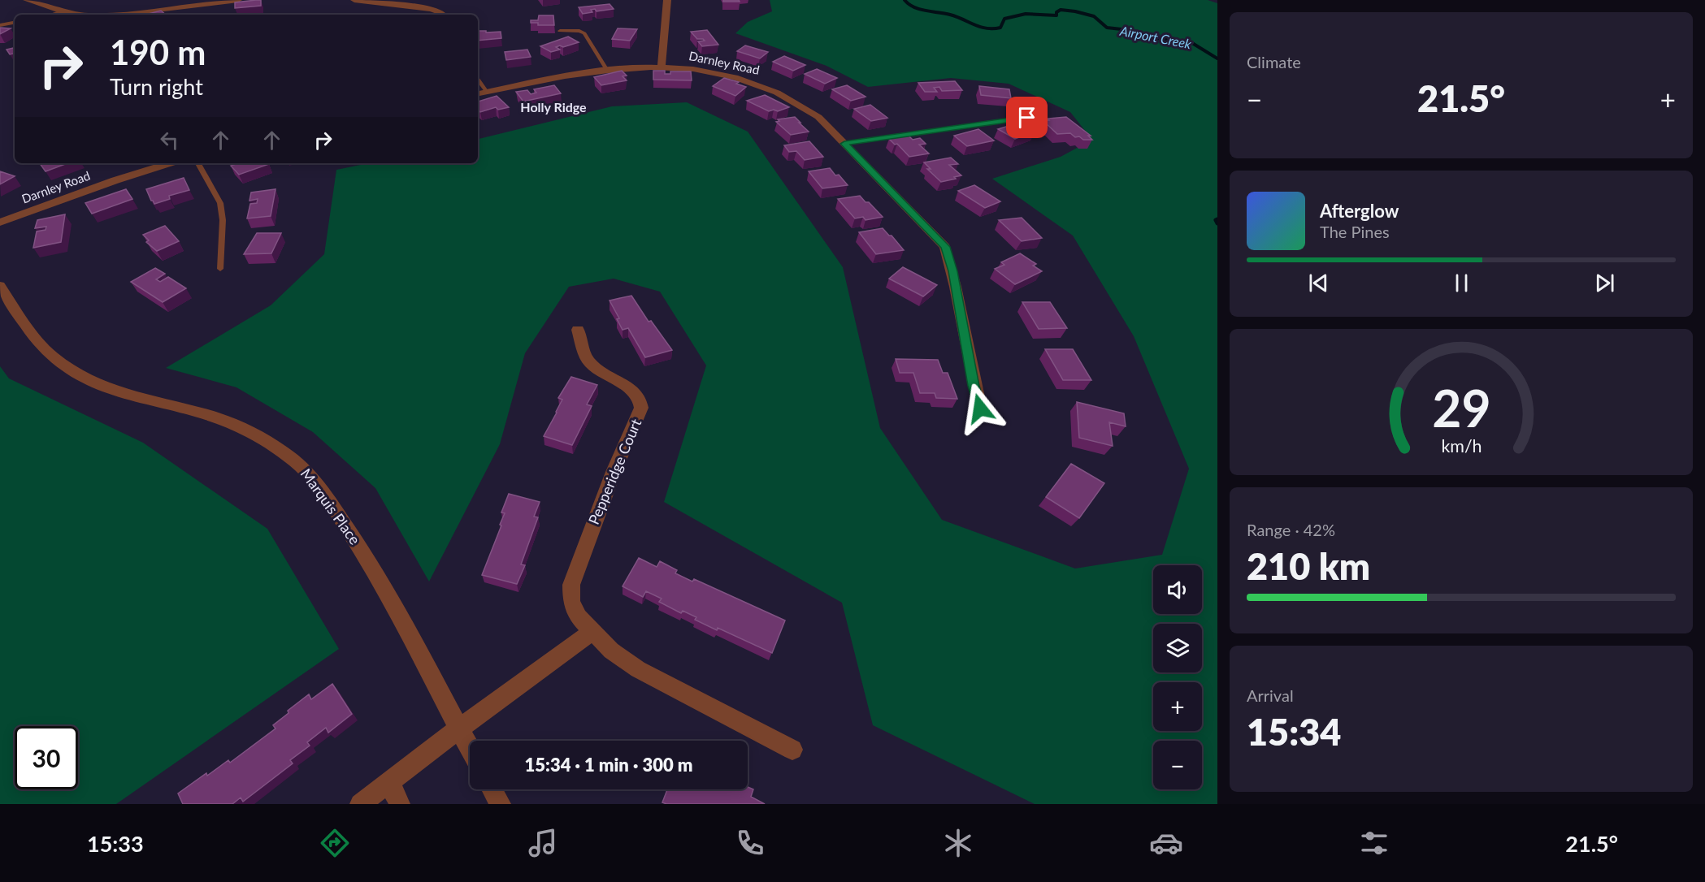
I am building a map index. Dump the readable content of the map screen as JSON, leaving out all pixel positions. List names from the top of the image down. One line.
{"streets":{"street":["Darnley Road","Pepperidge Court","Marquis Place"]},"districts":["Holly Ridge"],"water":["Airport Creek"],"page":{"tile":["Climate",["Range · 42%","210 km"],["Arrival","15:34"]],"turn":["190 m","Turn right"],"heat":["−","21.5°","+"],"song":["Afterglow","The Pines"],"map_buttons":["+","−"],"limit":"30","trip":"15:34 · 1 min · 300 m","tabs":["15:33","21.5°"],"gauge":["29","km/h"]}}
